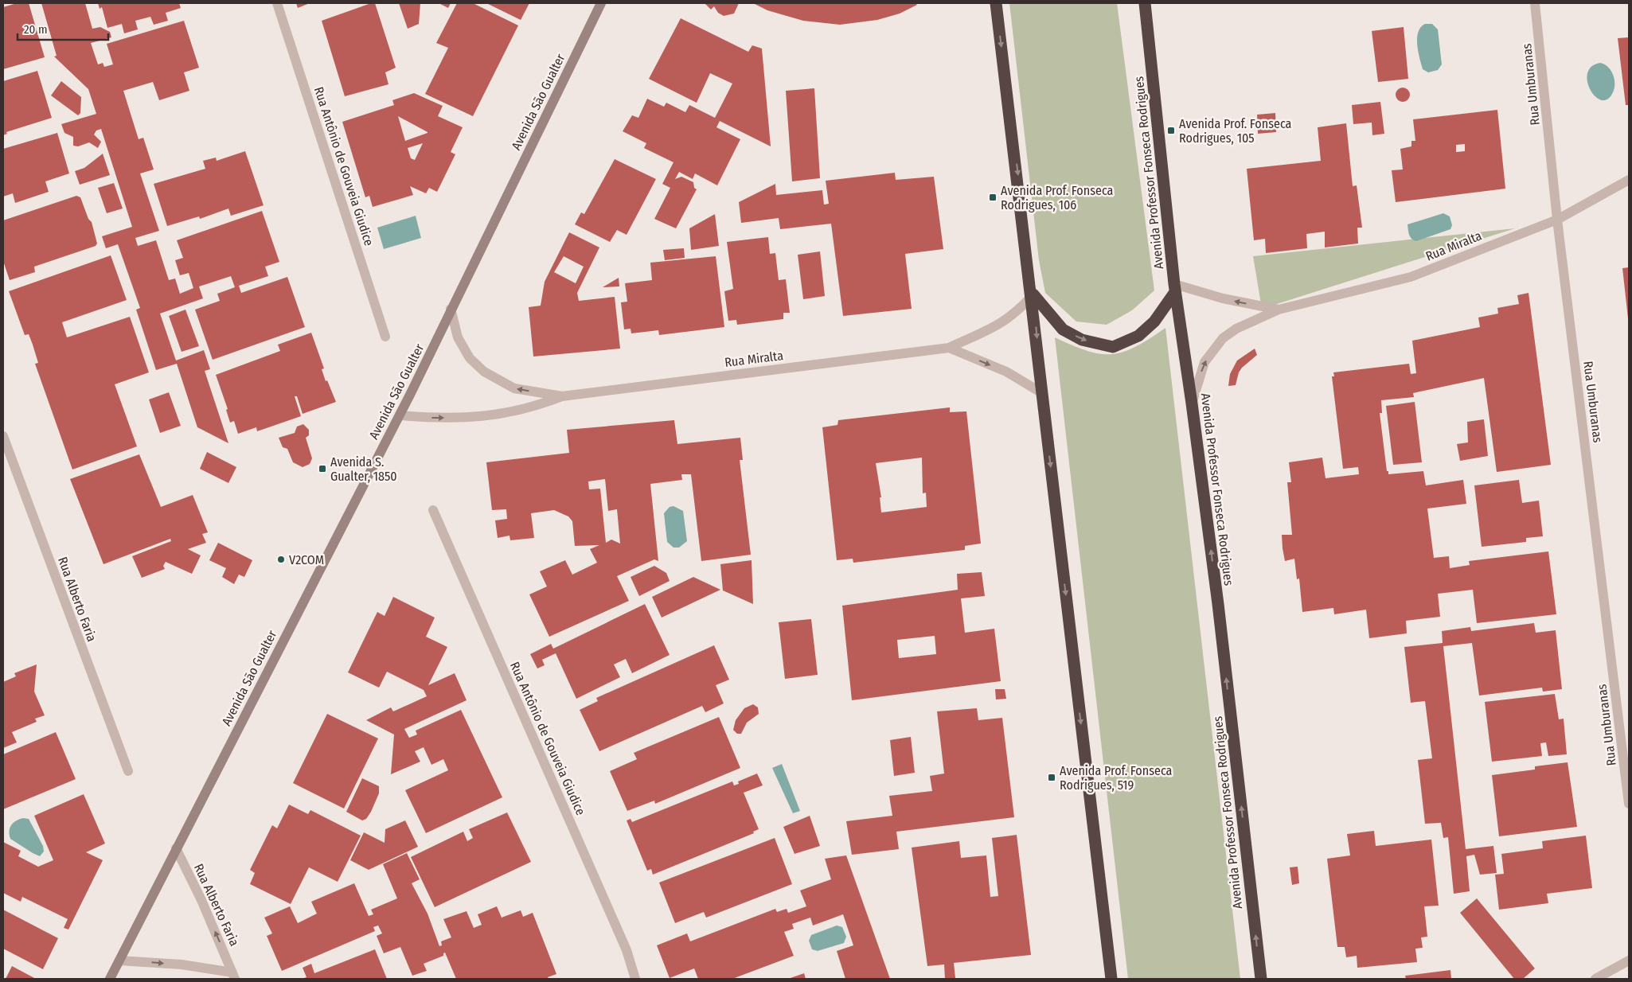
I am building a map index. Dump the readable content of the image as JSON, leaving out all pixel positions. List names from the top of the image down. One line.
{"streets":{"highway":["Avenida Professor Fonseca Rodrigues"],"street":["Rua Umburanas","Avenida São Gualter","Rua Antônio de Gouveia Giudice","Rua Miralta","Rua Alberto Faria"]},"crossings":[["Rua Umburanas","Rua Miralta"],["Avenida São Gualter","Rua Miralta"],["Avenida São Gualter","Rua Alberto Faria"],["Avenida Professor Fonseca Rodrigues","Rua Miralta"]],"one_way":["Avenida Professor Fonseca Rodrigues"],"places":{"transit":["Avenida Prof. Fonseca Rodrigues, 105","Avenida Prof. Fonseca Rodrigues, 106","Avenida S. Gualter, 1850","Avenida Prof. Fonseca Rodrigues, 519"],"other":["V2COM"]},"scale_bar":"20 m"}
